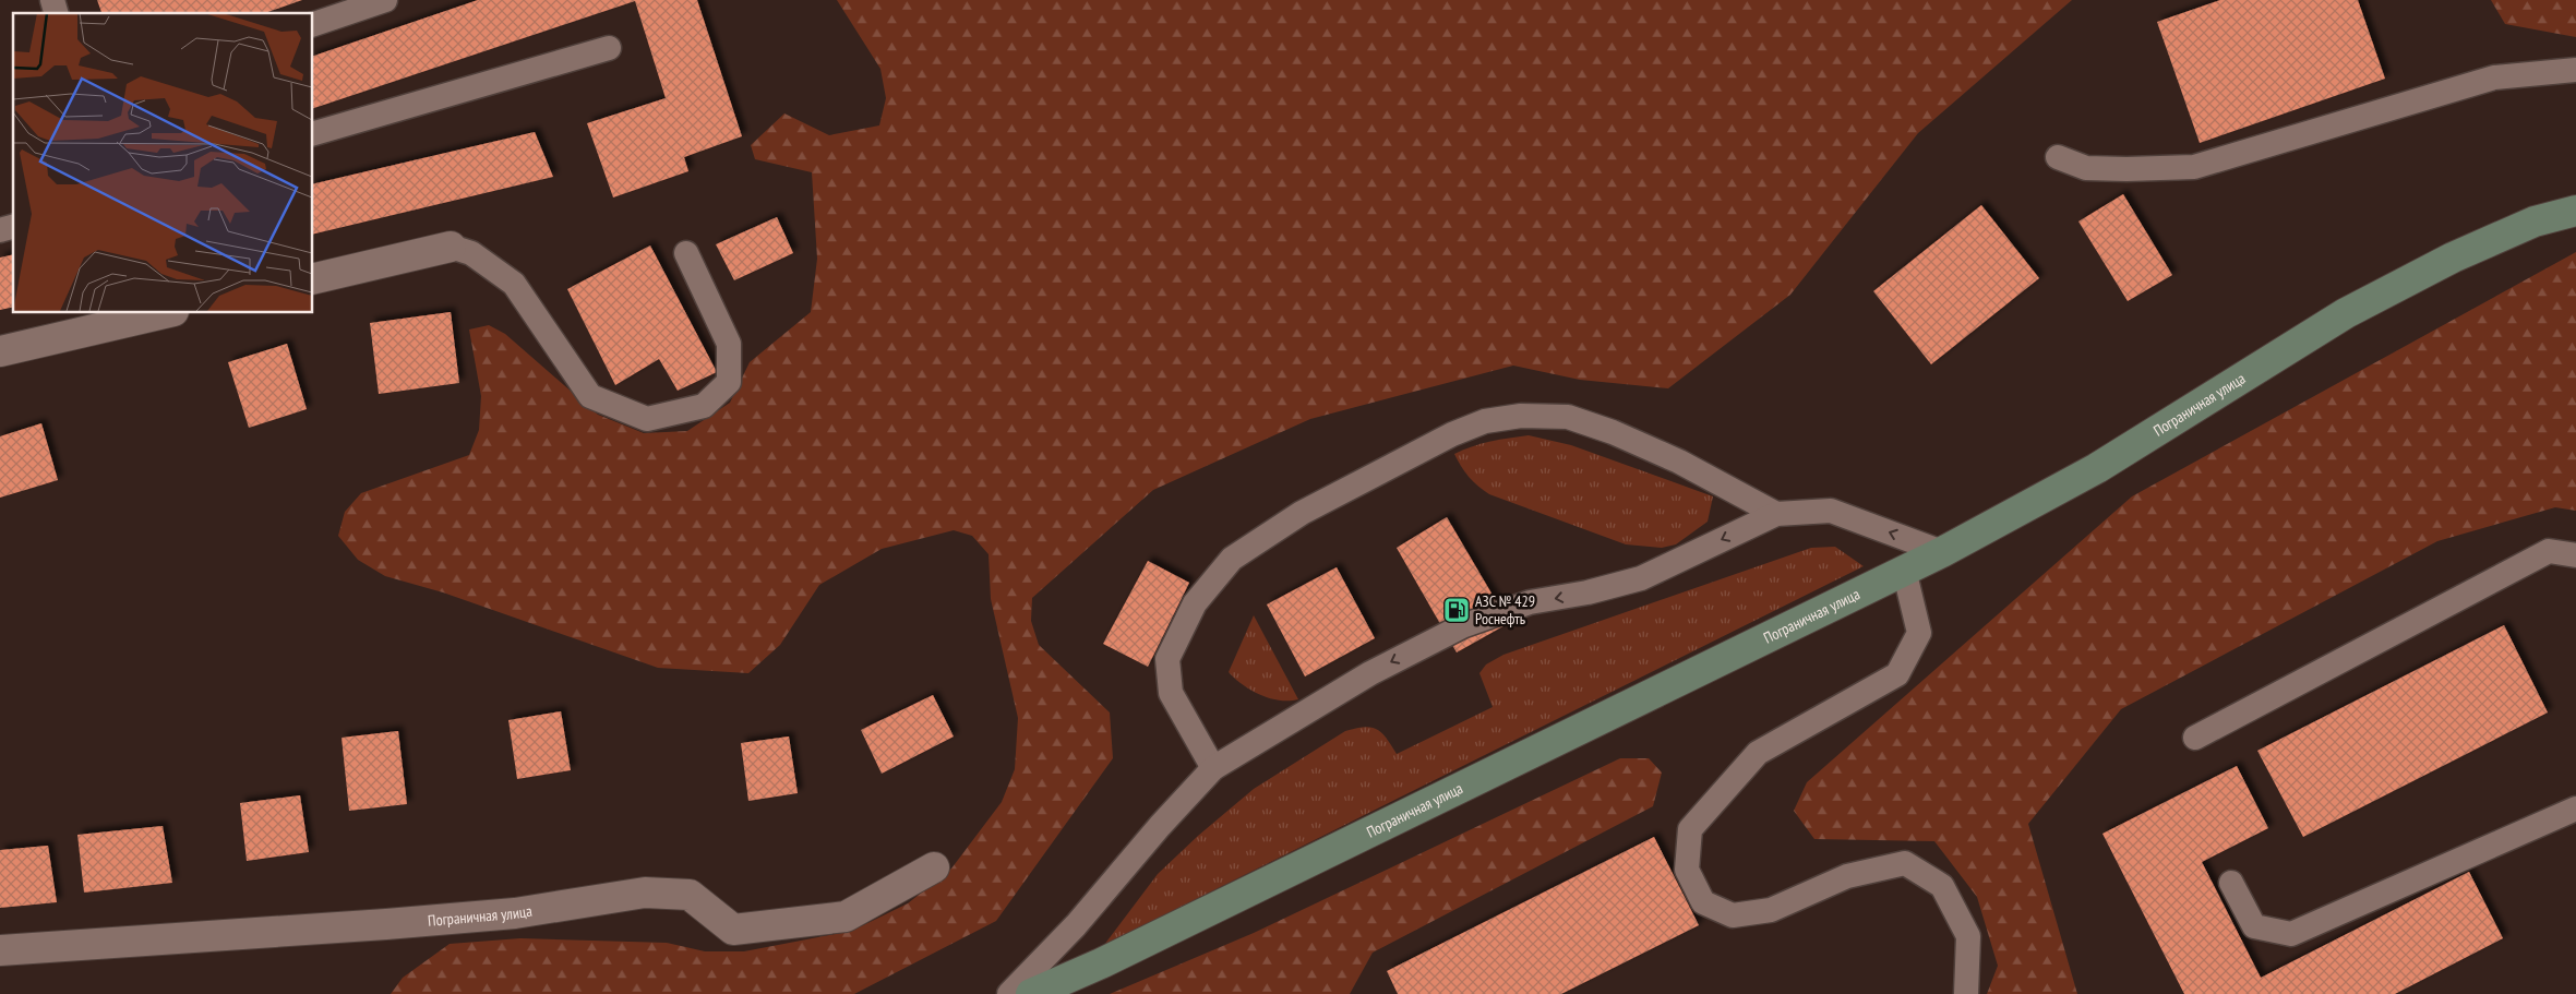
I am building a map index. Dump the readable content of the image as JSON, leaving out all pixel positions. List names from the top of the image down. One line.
{"streets":{"main road":["Пограничная улица"]},"places":{"fuel station":["АЗС № 429 Роснефть"]}}
